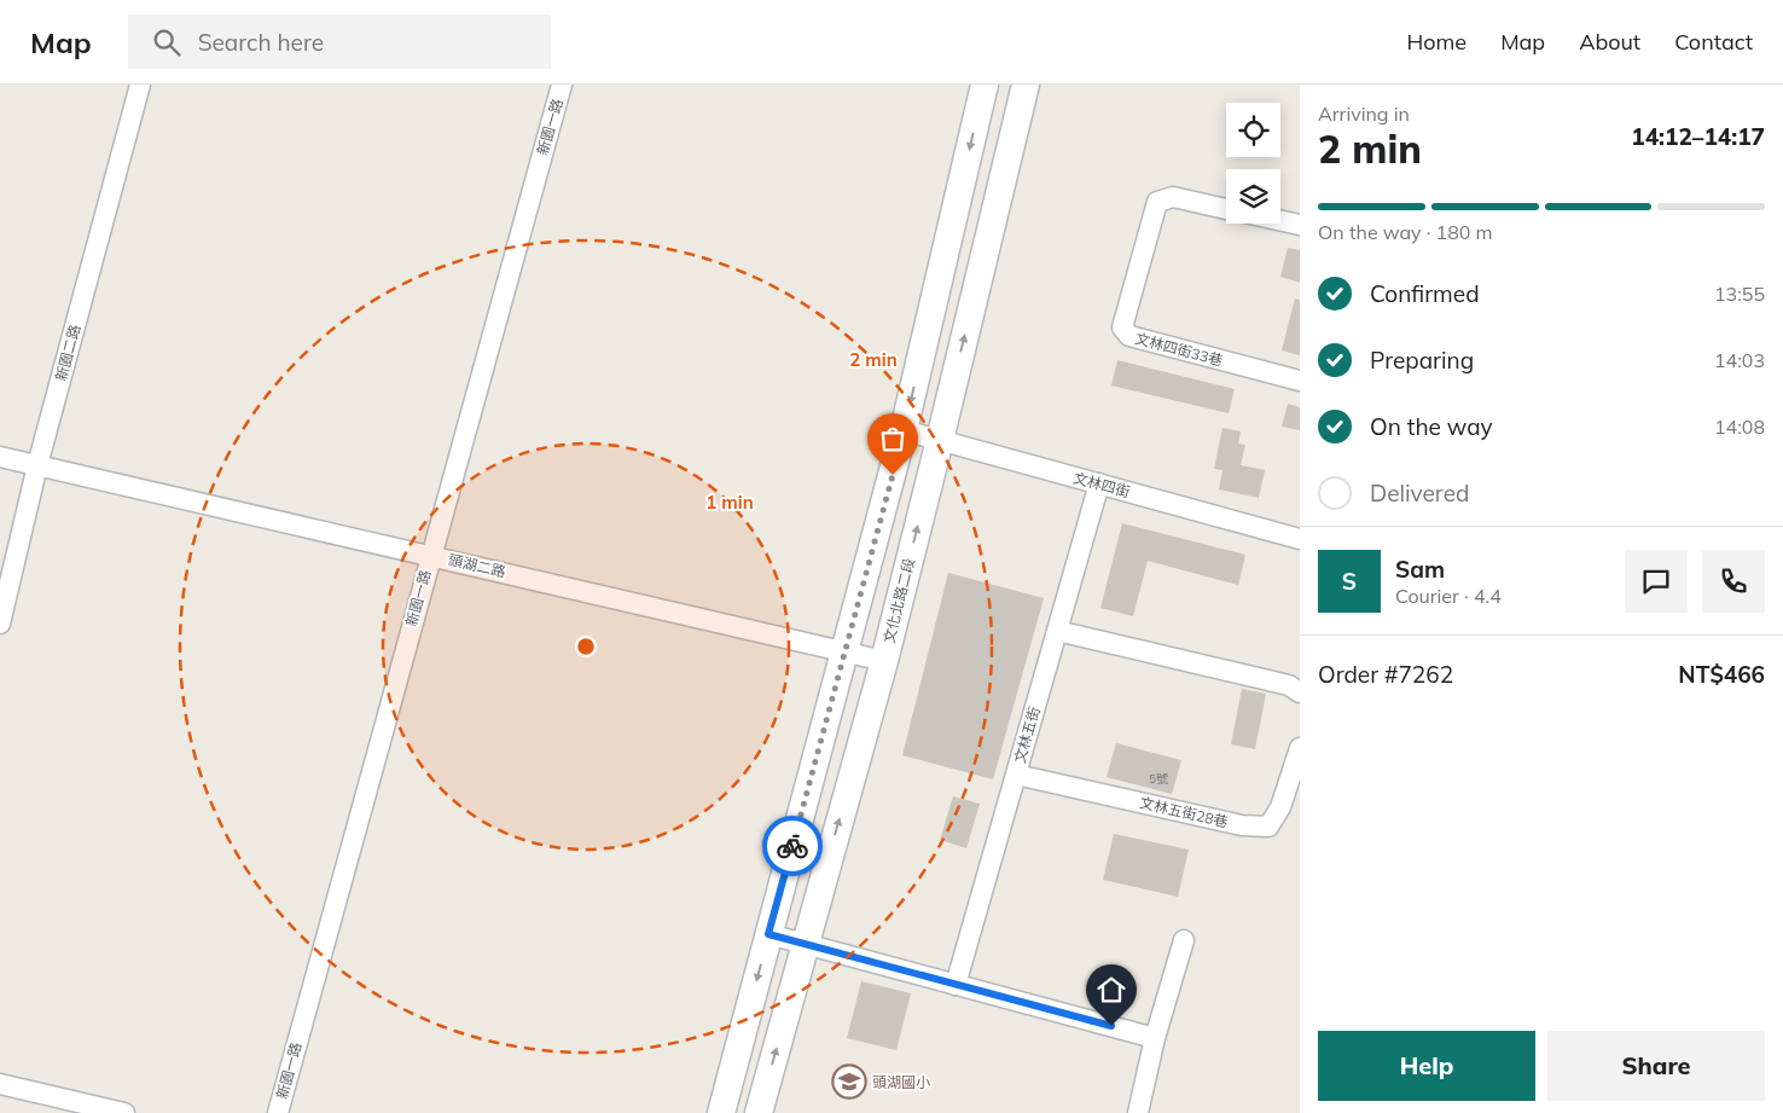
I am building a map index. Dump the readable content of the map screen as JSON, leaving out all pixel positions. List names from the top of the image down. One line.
{"streets":{"street":["新園一路","文林四街33巷","新園二路","文林四街","頭湖二路","文化北路二段","文林五街","文林五街28巷"]},"crossings":[["新園一路","頭湖二路"],["新園二路","頭湖二路"],["文林四街","文化北路二段"],["文林四街","文林五街"],["頭湖二路","文化北路二段"],["文林五街","文林五街28巷"]],"places":{"school or university":["頭湖國小"]},"house_numbers":["5號"],"page":{"header":"Map","search":"Search here","nav":["Home","Map","About","Contact"],"heading":["2 min","Arriving in","14:12–14:17"],"panel":["Sam","Courier · 4.4","Order #7262","NT$466"],"bar":"On the way · 180 m","list":[["Confirmed","13:55"],["Preparing","14:03"],["On the way","14:08"],"Delivered"],"round":"S","buttons":["Help","Share"]},"rings":["2 min","1 min"]}
